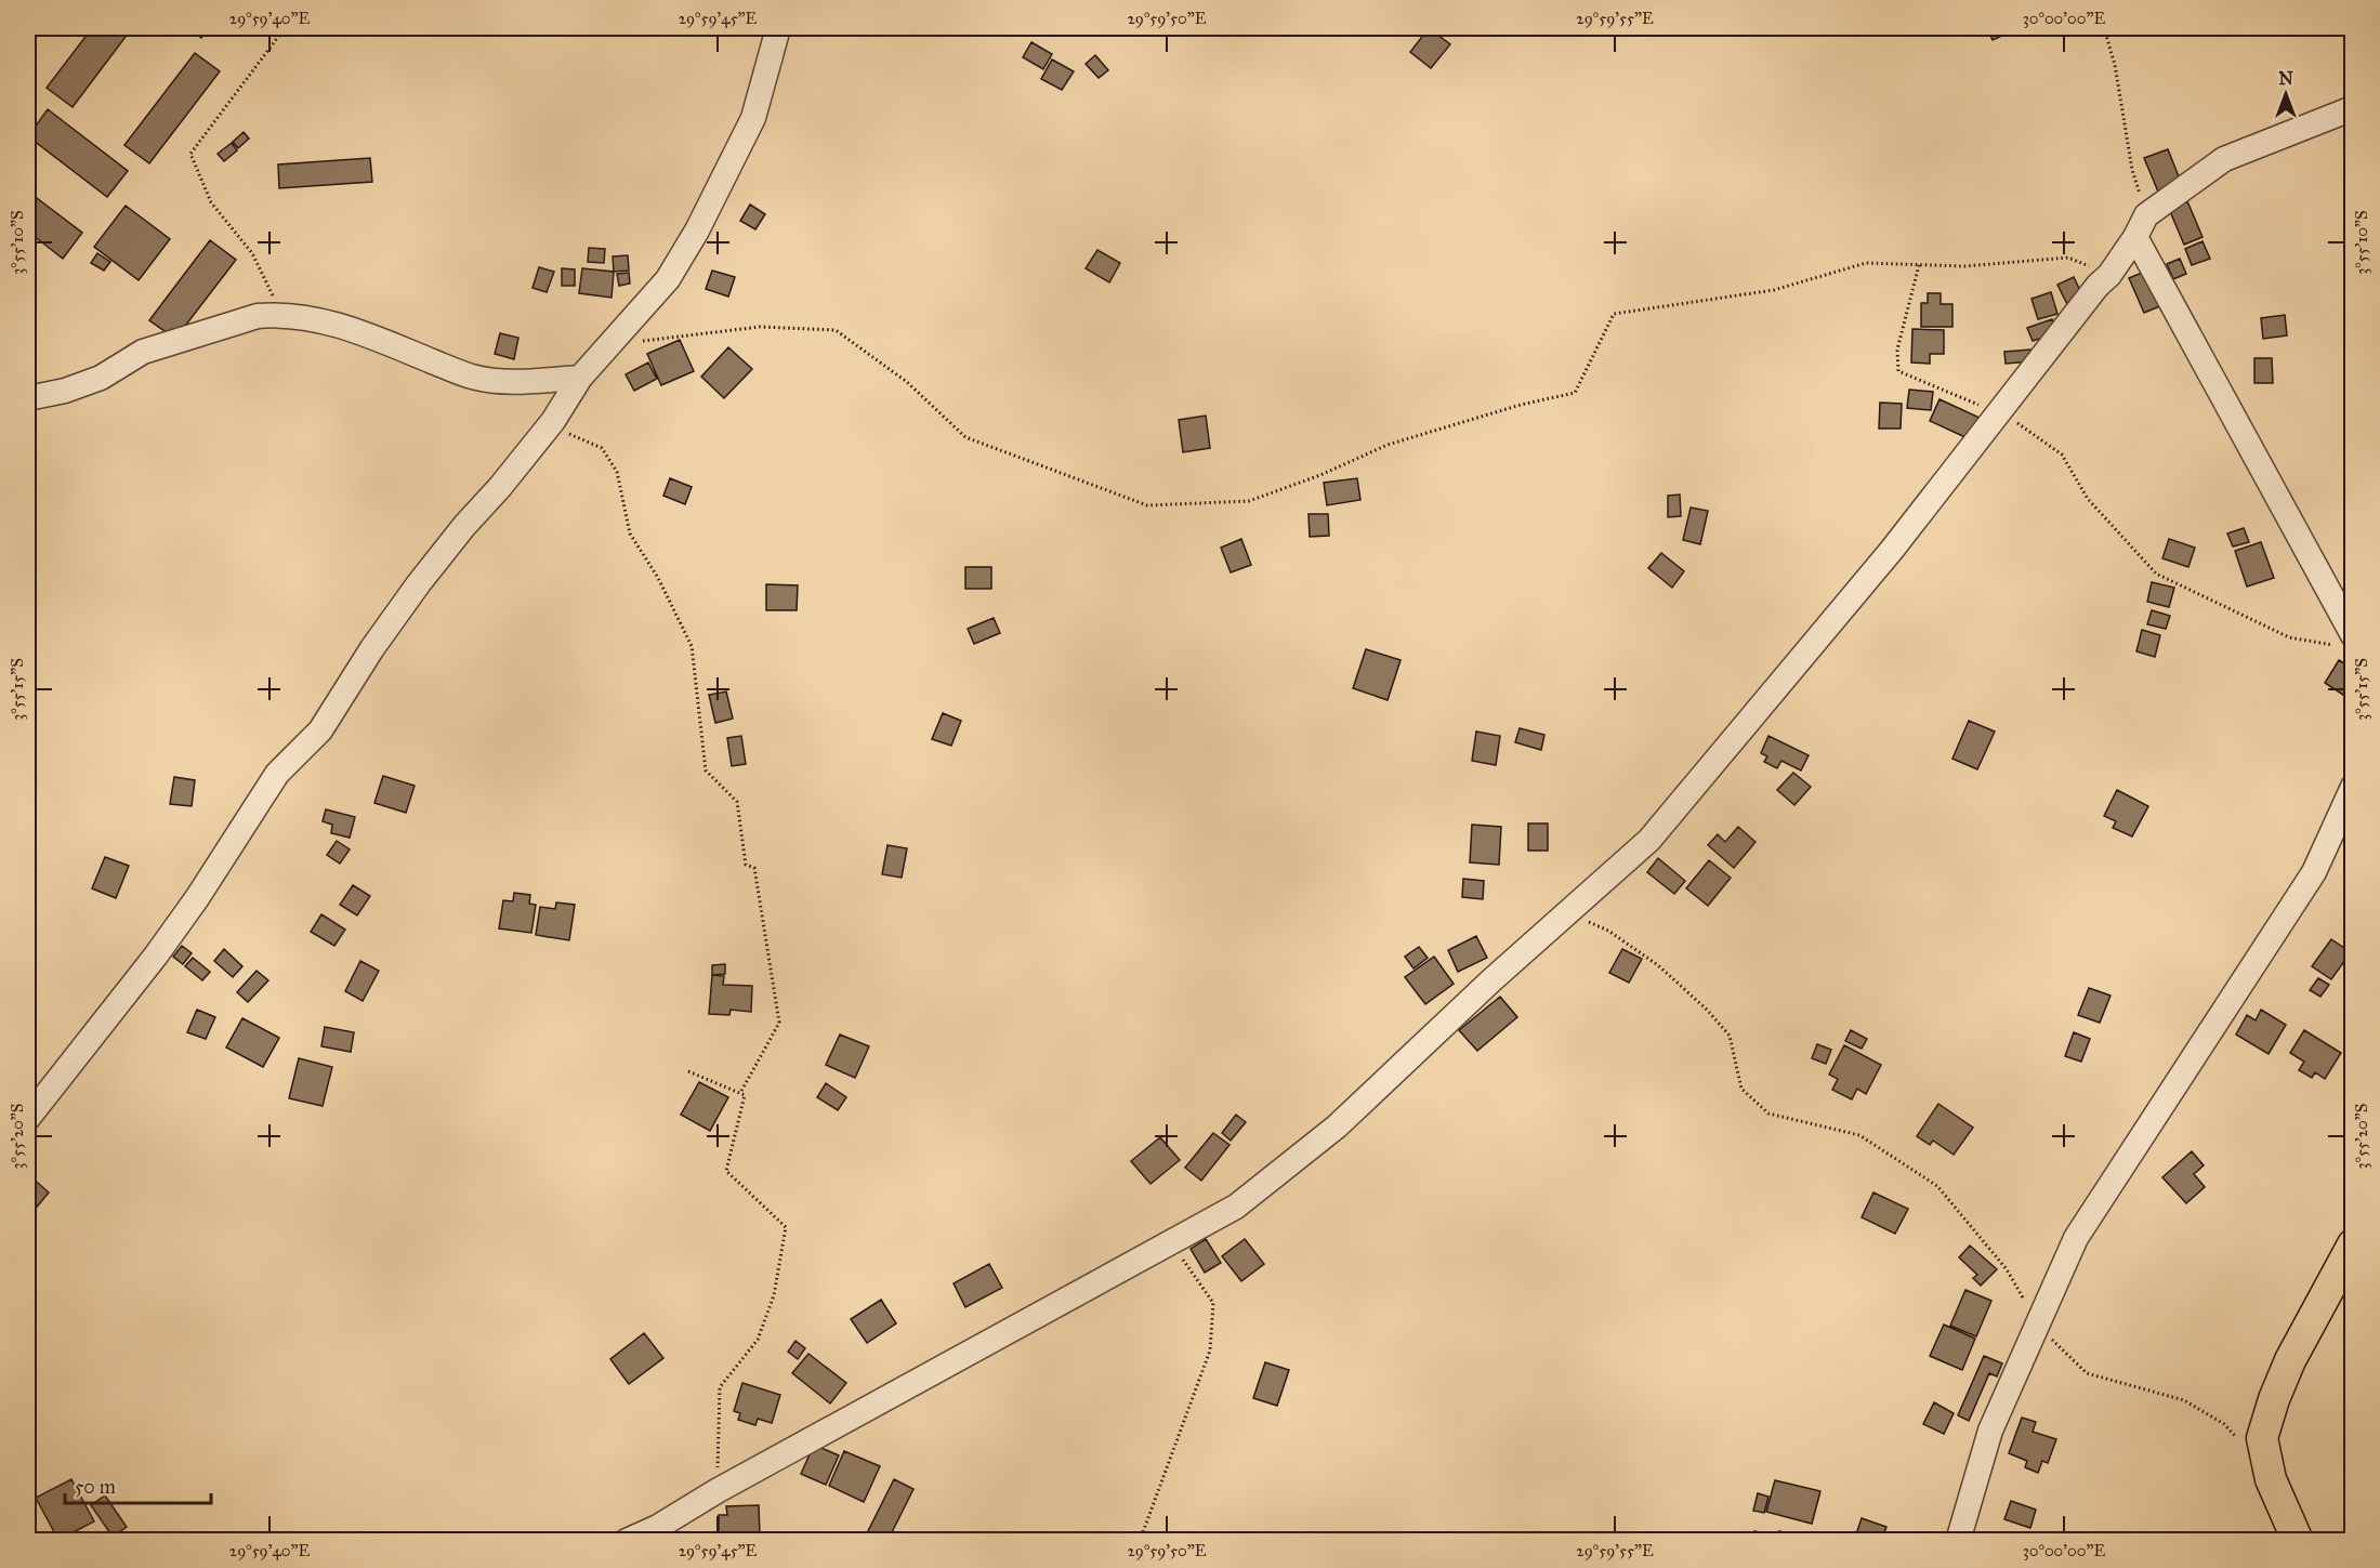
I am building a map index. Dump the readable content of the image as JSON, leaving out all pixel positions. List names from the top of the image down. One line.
{"scale_bar":"50 m","north":"top","coordinates":["29°59'40\"E","29°59'45\"E","29°59'50\"E","29°59'55\"E","30°00'00\"E","3°55'10\"S","3°55'15\"S","3°55'20\"S"]}
